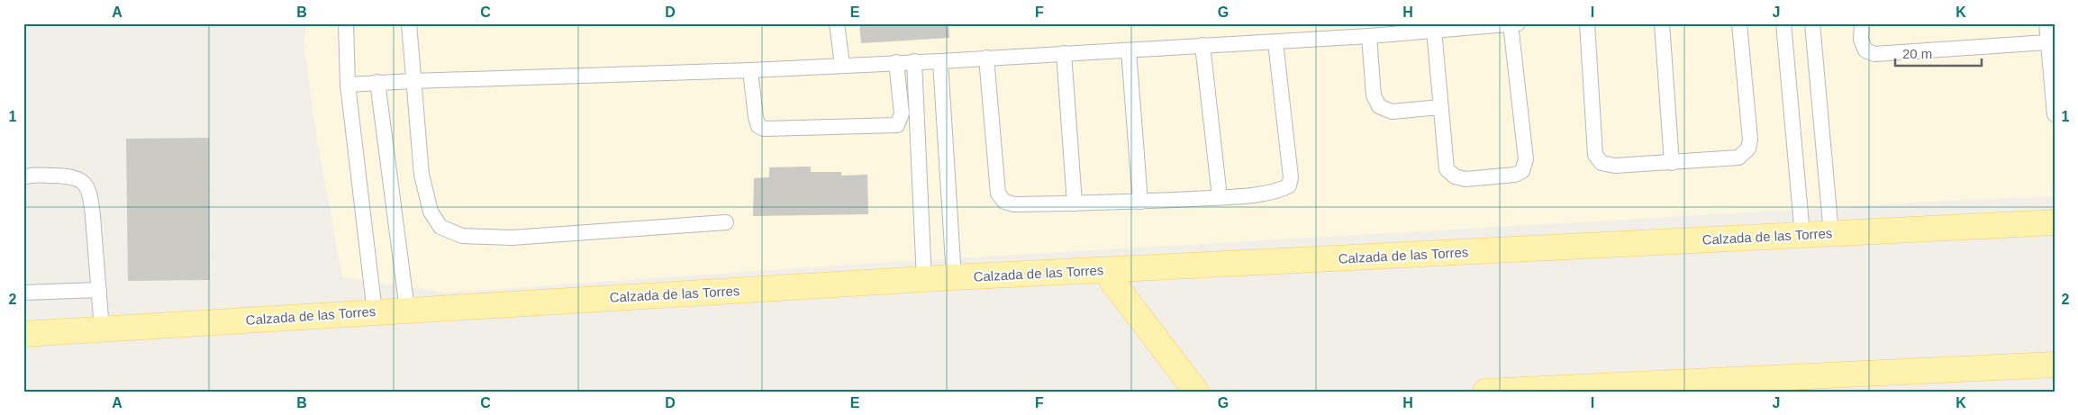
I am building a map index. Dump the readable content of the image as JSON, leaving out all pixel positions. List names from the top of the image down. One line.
{"streets":{"main road":["Calzada de las Torres"]},"scale_bar":"20 m","grid":{"columns":["A","B","C","D","E","F","G","H","I","J","K"],"rows":["1","2"]}}
